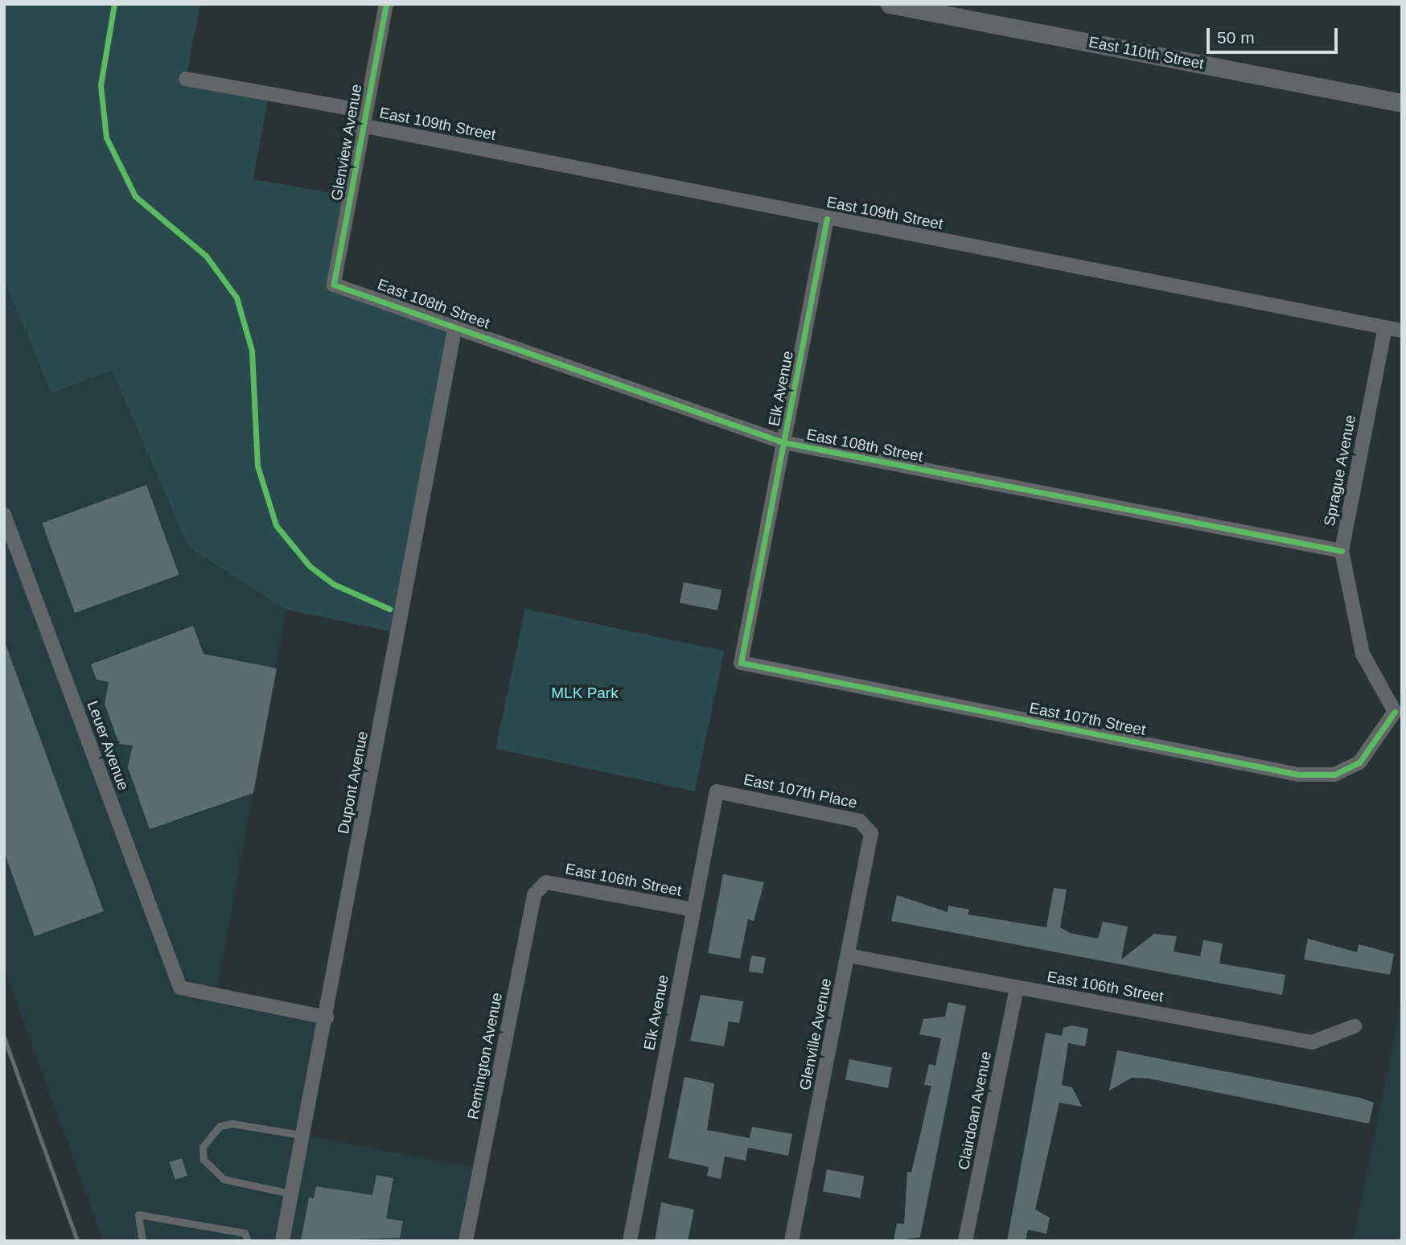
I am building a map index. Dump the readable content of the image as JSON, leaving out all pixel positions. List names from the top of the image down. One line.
{"streets":{"street":["East 110th Street","East 109th Street","Glenview Avenue","East 108th Street","Elk Avenue","Sprague Avenue","East 107th Street","Leuer Avenue","Dupont Avenue","East 107th Place","East 106th Street","Glenville Avenue","Remington Avenue","Clairdoan Avenue"]},"crossings":[["East 109th Street","Glenview Avenue"],["East 109th Street","Elk Avenue"],["East 109th Street","Sprague Avenue"],["Glenview Avenue","East 108th Street"],["East 108th Street","Elk Avenue"],["East 108th Street","Sprague Avenue"],["East 108th Street","Dupont Avenue"],["Elk Avenue","East 107th Street"],["Elk Avenue","East 107th Place"],["Elk Avenue","East 106th Street"],["Sprague Avenue","East 107th Street"],["Leuer Avenue","Dupont Avenue"],["East 107th Place","Glenville Avenue"],["East 106th Street","Glenville Avenue"],["East 106th Street","Remington Avenue"],["East 106th Street","Clairdoan Avenue"]],"parks":["MLK Park"],"scale_bar":"50 m"}
